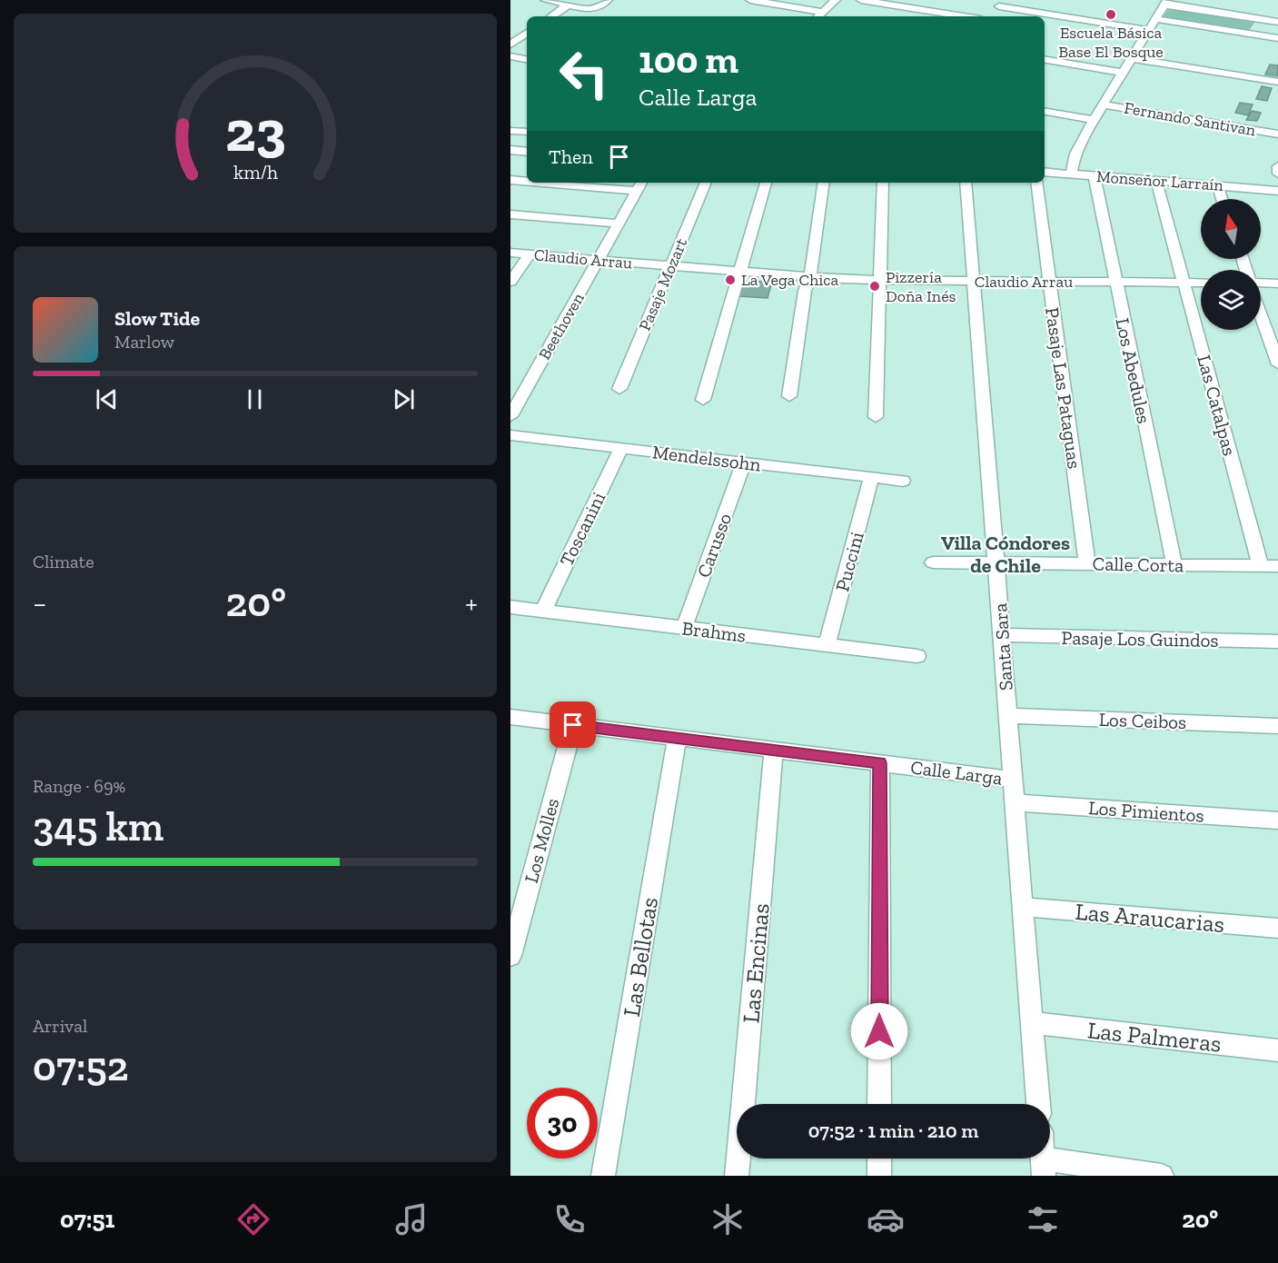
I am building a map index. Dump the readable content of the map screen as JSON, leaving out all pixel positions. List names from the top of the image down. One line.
{"streets":{"street":["Fernando Santivan","Monseñor Larraín","Claudio Arrau","Pasaje Mozart","Beethoven","Los Abedules","Pasaje Las Pataguas","Las Catalpas","Mendelssohn","Toscanini","Carusso","Puccini","Calle Corta","Brahms","Pasaje Los Guindos","Santa Sara","Los Ceibos","Calle Larga","Los Pimientos","Los Molles","Las Araucarias","Las Bellotas","Las Encinas","Las Palmeras"]},"crossings":[["Monseñor Larraín","Los Abedules"],["Monseñor Larraín","Las Catalpas"],["Claudio Arrau","Pasaje Mozart"],["Claudio Arrau","Beethoven"],["Claudio Arrau","Los Abedules"],["Claudio Arrau","Pasaje Las Pataguas"],["Claudio Arrau","Las Catalpas"],["Claudio Arrau","Santa Sara"],["Los Abedules","Calle Corta"],["Pasaje Las Pataguas","Calle Corta"],["Las Catalpas","Calle Corta"],["Mendelssohn","Toscanini"],["Mendelssohn","Carusso"],["Mendelssohn","Puccini"],["Toscanini","Brahms"],["Carusso","Brahms"],["Puccini","Brahms"],["Calle Corta","Santa Sara"],["Pasaje Los Guindos","Santa Sara"],["Santa Sara","Los Ceibos"],["Santa Sara","Calle Larga"],["Santa Sara","Los Pimientos"],["Santa Sara","Las Araucarias"],["Santa Sara","Las Palmeras"],["Calle Larga","Los Molles"],["Calle Larga","Las Bellotas"],["Calle Larga","Las Encinas"]],"districts":["Villa Cóndores de Chile"],"places":["Escuela Básica Base El Bosque","La Vega Chica","Pizzería Doña Inés"],"north":"top","page":{"turn":["100 m","Calle Larga"],"then":"Then","song":["Slow Tide","Marlow"],"tile":["Climate",["Range · 69%","345 km"],["Arrival","07:52"]],"heat":["−","20°","+"],"limit":"30","trip":"07:52 · 1 min · 210 m","tabs":["07:51","20°"],"gauge":["23","km/h"]}}
